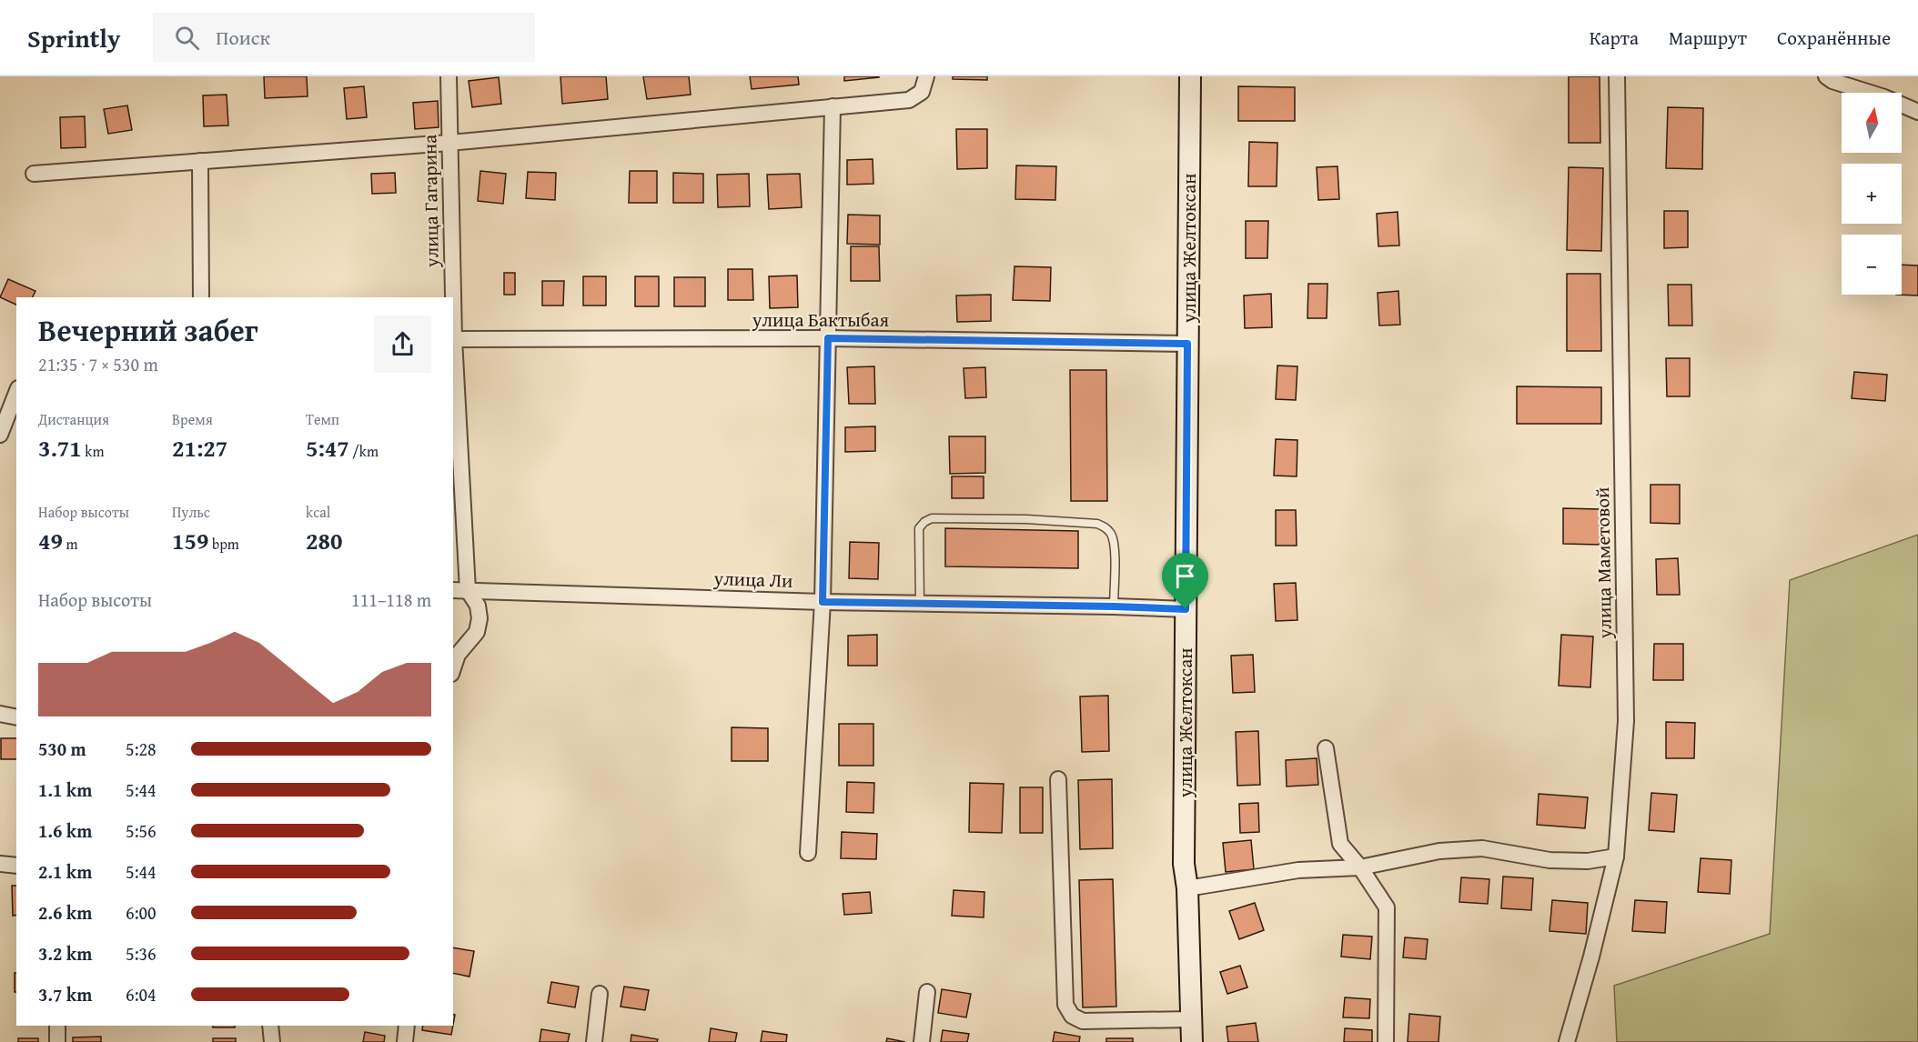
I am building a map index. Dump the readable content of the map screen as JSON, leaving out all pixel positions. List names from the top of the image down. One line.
{"streets":{"street":["улица Гагарина","улица Желтоксан","улица Бактыбая","улица Маметовой","улица Ли"]},"crossings":[["улица Гагарина","улица Бактыбая"],["улица Гагарина","улица Ли"],["улица Желтоксан","улица Бактыбая"],["улица Желтоксан","улица Ли"]],"north":"top","page":{"header":"Sprintly","search":"Поиск","nav":["Карта","Маршрут","Сохранённые"],"map_buttons":["+","−"],"heading":["Вечерний забег","21:35 · 7 × 530 m"],"stats":[["Дистанция","3.71 km"],["Время","21:27"],["Темп","5:47 /km"],["Набор высоты","49 m"],["Пульс","159 bpm"],["kcal","280"]],"chart":["Набор высоты","111–118 m"],"list":[{"name":"530 m","note":"5:28"},{"name":"1.1 km","note":"5:44"},{"name":"1.6 km","note":"5:56"},{"name":"2.1 km","note":"5:44"},{"name":"2.6 km","note":"6:00"},{"name":"3.2 km","note":"5:36"},{"name":"3.7 km","note":"6:04"}]}}
